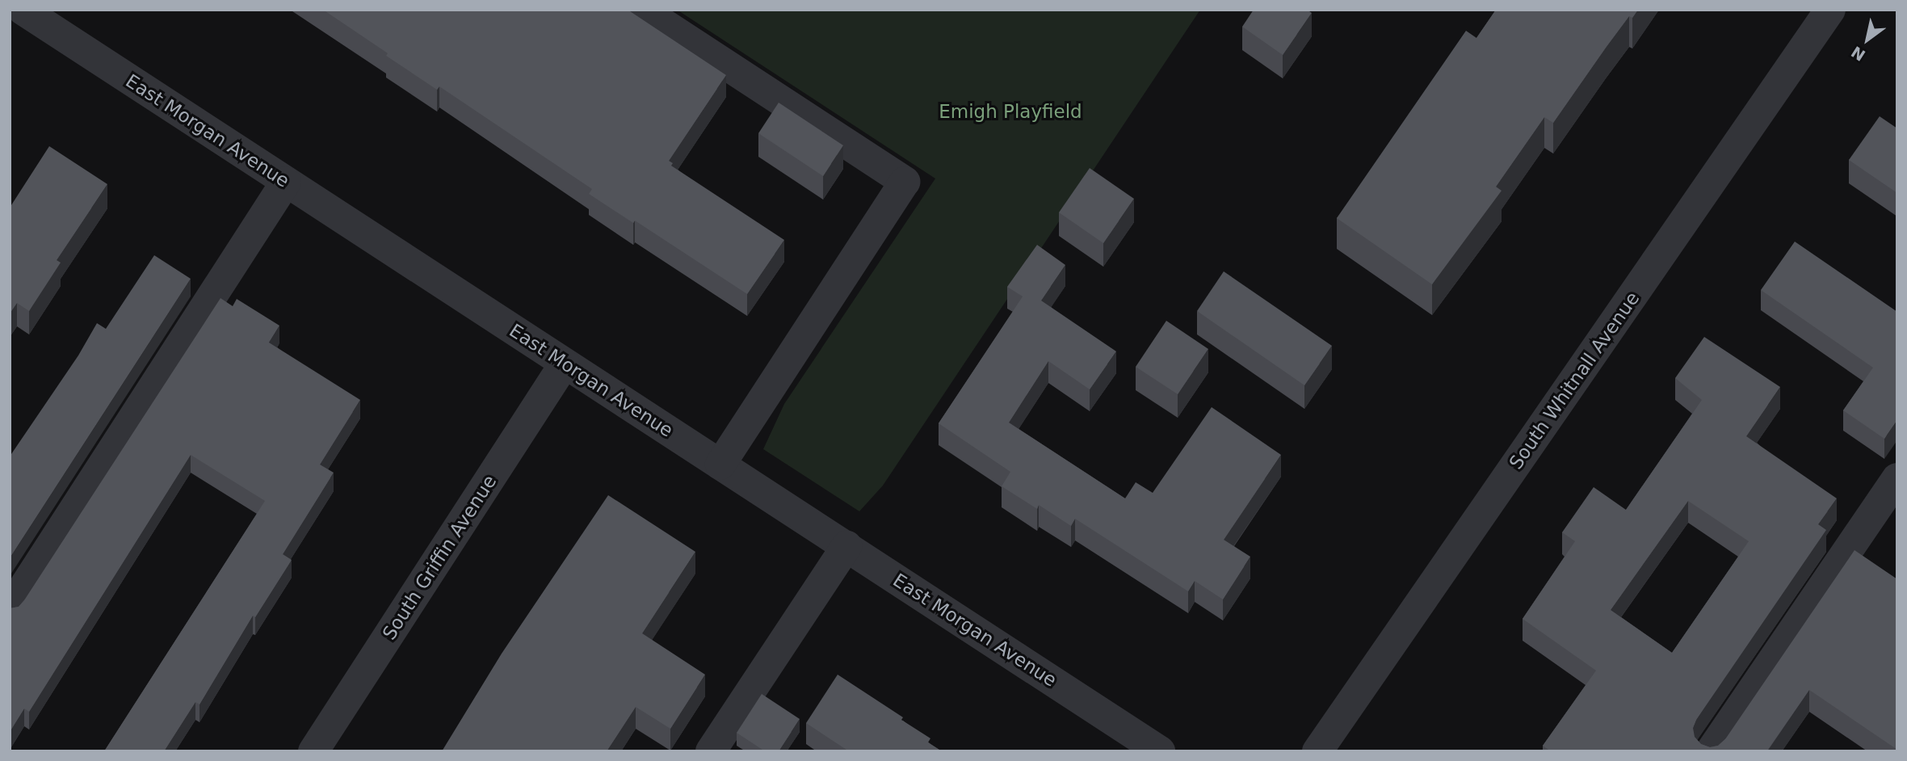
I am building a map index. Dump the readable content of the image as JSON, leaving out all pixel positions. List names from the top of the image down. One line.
{"streets":{"street":["East Morgan Avenue","South Whitnall Avenue","South Griffin Avenue"]},"crossings":[["East Morgan Avenue","South Griffin Avenue"]],"parks":["Emigh Playfield"],"north":"bottom left"}
